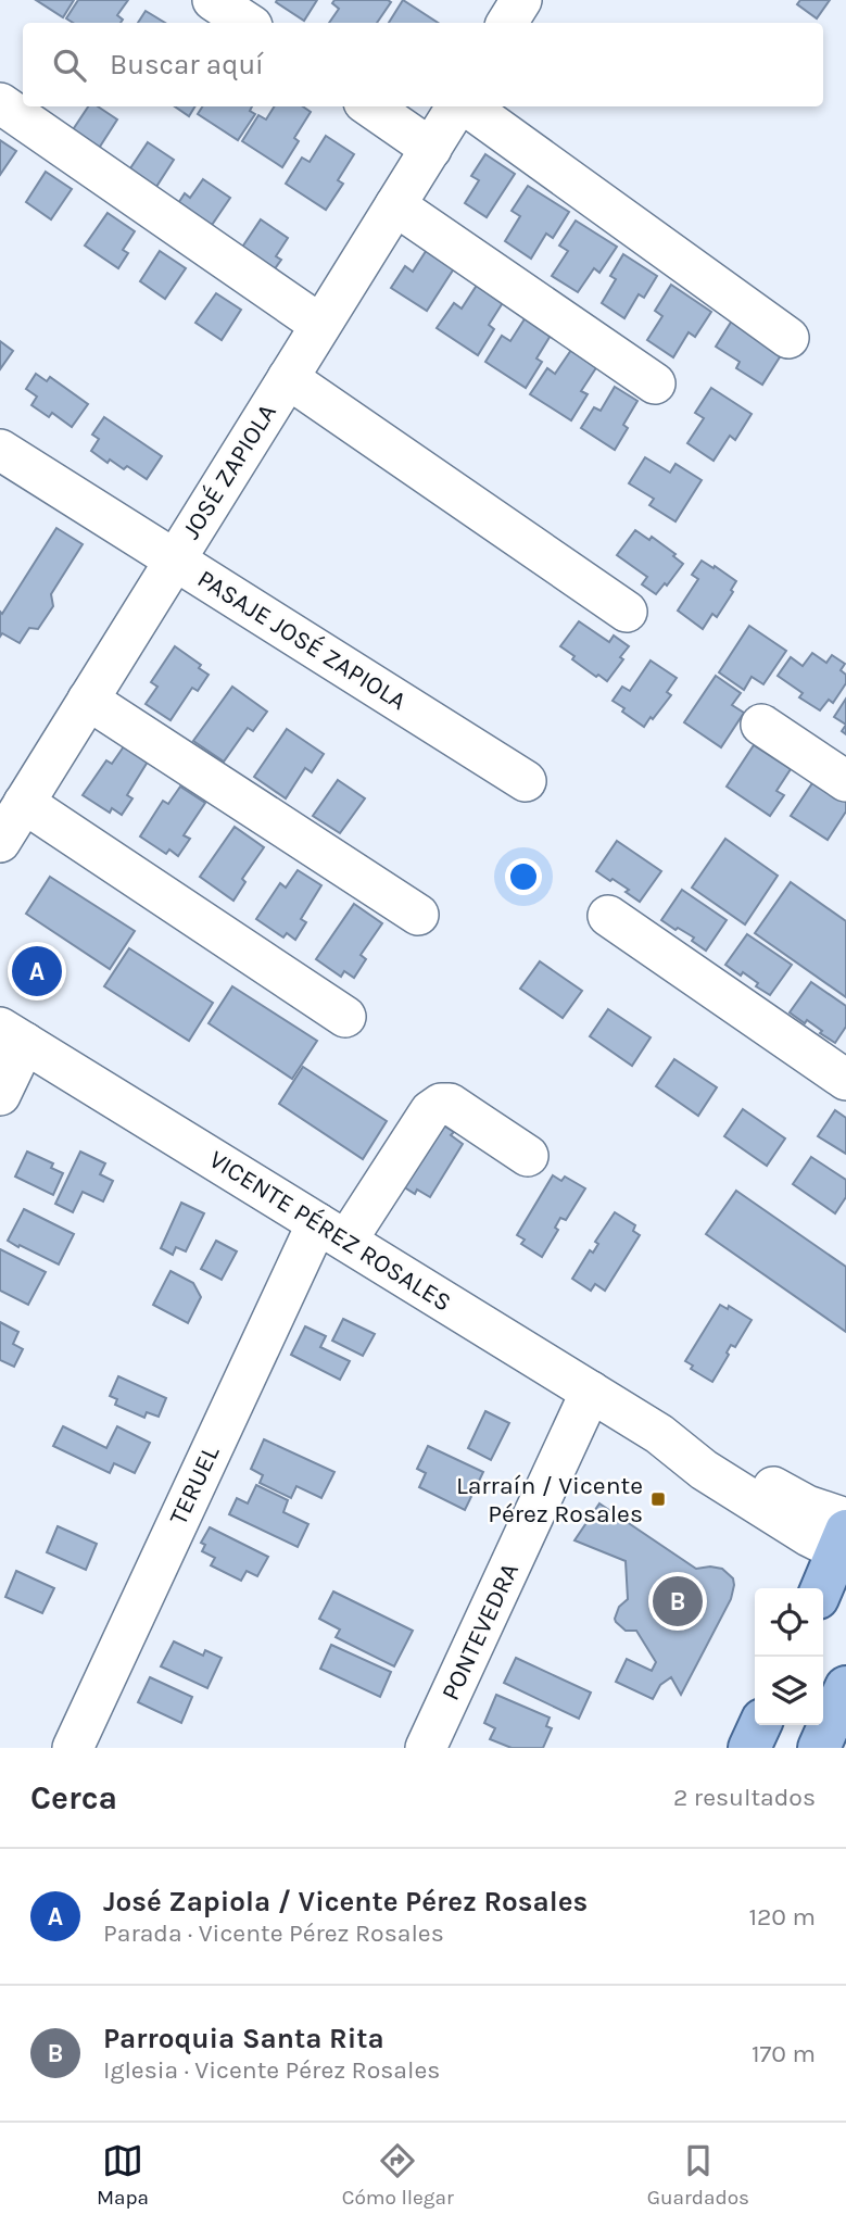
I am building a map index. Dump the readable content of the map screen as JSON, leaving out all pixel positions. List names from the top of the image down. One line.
{"streets":{"street":["JOSÉ ZAPIOLA","PASAJE JOSÉ ZAPIOLA","VICENTE PÉREZ ROSALES","TERUEL","PONTEVEDRA"]},"crossings":[["JOSÉ ZAPIOLA","PASAJE JOSÉ ZAPIOLA"],["VICENTE PÉREZ ROSALES","TERUEL"],["VICENTE PÉREZ ROSALES","PONTEVEDRA"]],"places":{"transit":["Larraín / Vicente Pérez Rosales"]},"page":{"search":"Buscar aquí","pins":["A","B"],"heading":["Cerca","2 resultados"],"list":[{"mark":"A","name":"José Zapiola / Vicente Pérez Rosales","note":"Parada · Vicente Pérez Rosales","value":"120 m"},{"mark":"B","name":"Parroquia Santa Rita","note":"Iglesia · Vicente Pérez Rosales","value":"170 m"}],"nav":["Mapa","Cómo llegar","Guardados"]}}
